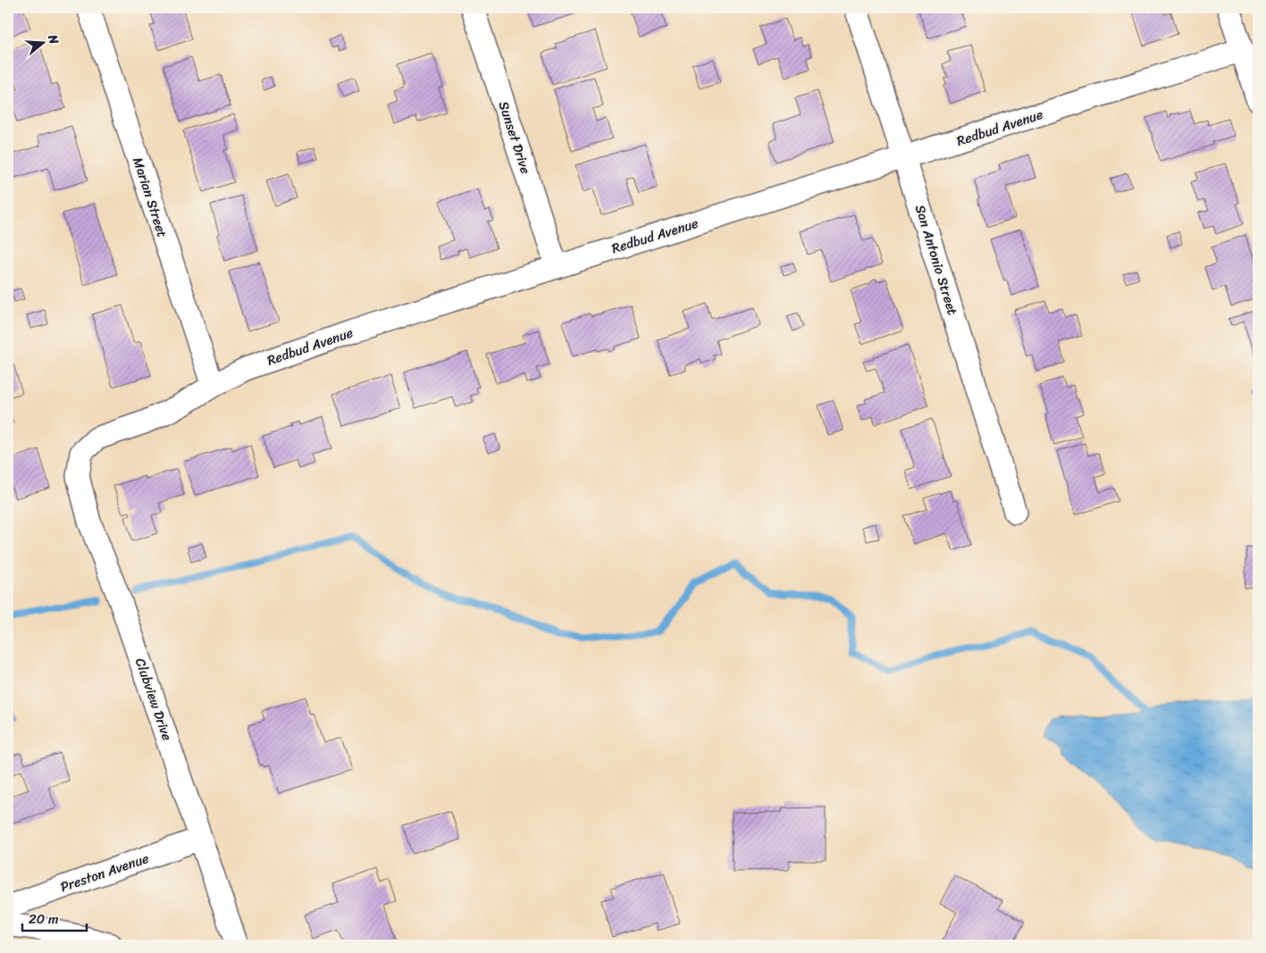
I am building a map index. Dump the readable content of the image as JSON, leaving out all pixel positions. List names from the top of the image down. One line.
{"streets":{"street":["Redbud Avenue","Sunset Drive","Marian Street","San Antonio Street","Clubview Drive","Preston Avenue"]},"crossings":[["Redbud Avenue","Sunset Drive"],["Redbud Avenue","Marian Street"],["Redbud Avenue","San Antonio Street"],["Redbud Avenue","Clubview Drive"],["Clubview Drive","Preston Avenue"]],"scale_bar":"20 m","north":"right"}
